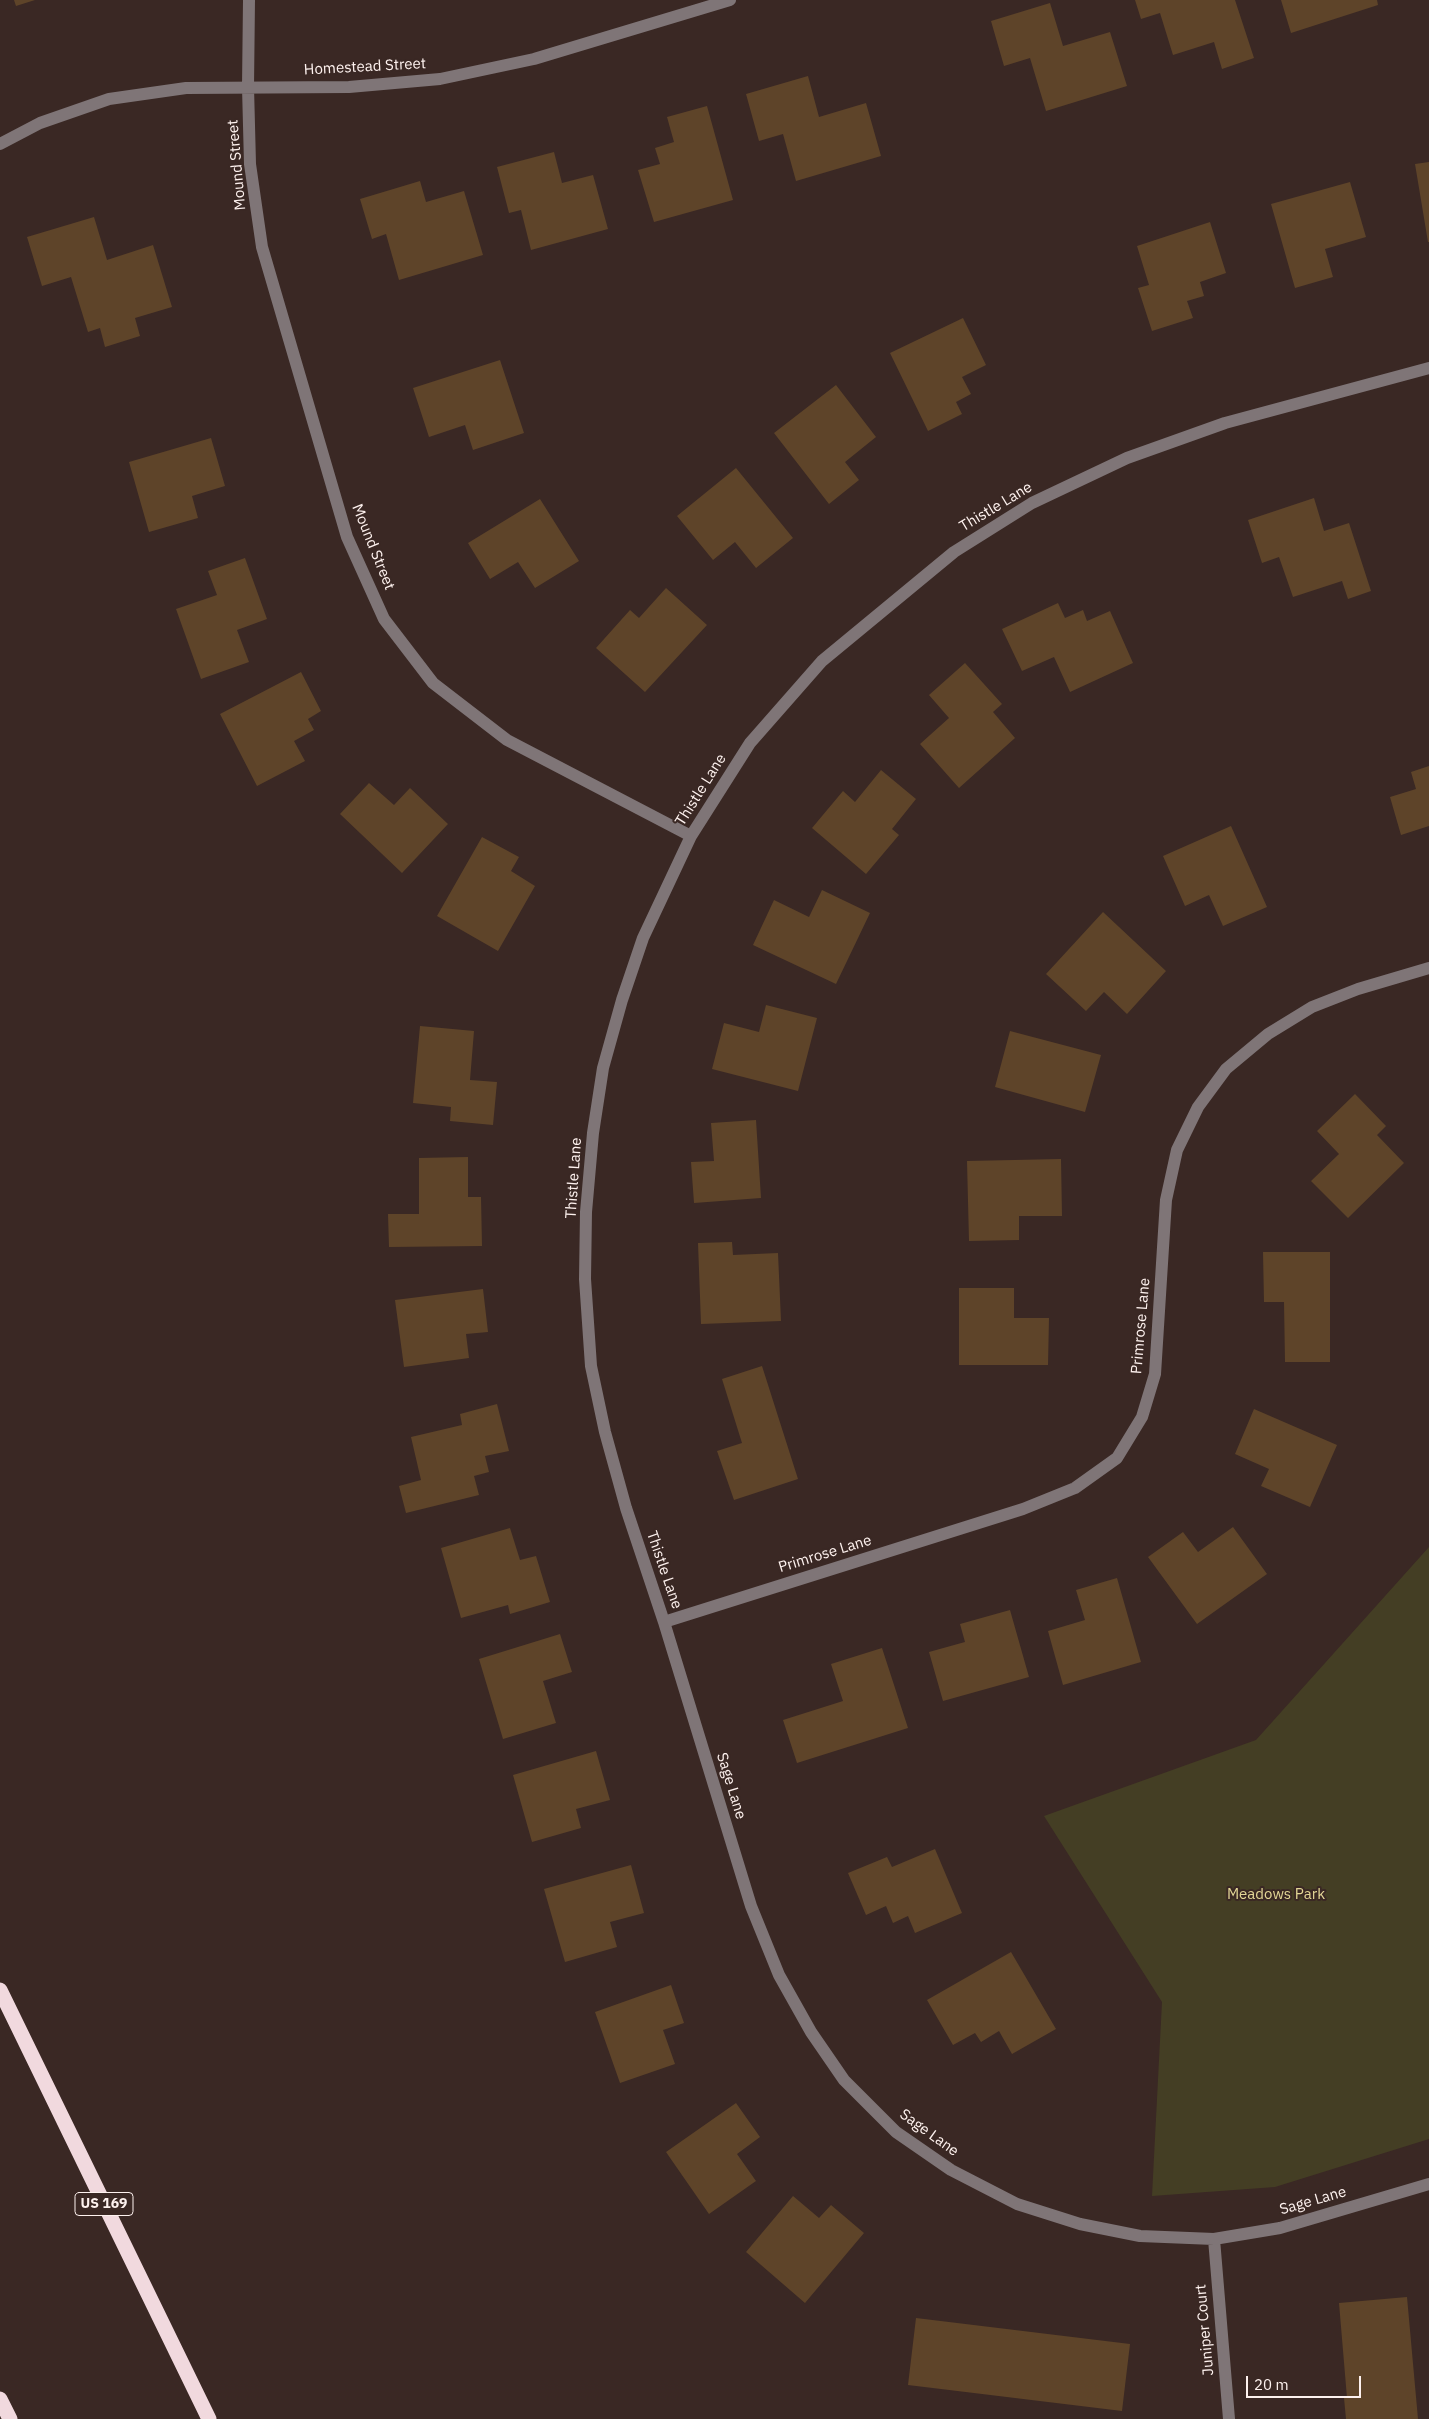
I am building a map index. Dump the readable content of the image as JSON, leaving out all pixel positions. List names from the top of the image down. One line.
{"streets":{"highway":["US 169"],"street":["Homestead Street","Mound Street","Thistle Lane","Primrose Lane","Sage Lane","Juniper Court"]},"crossings":[["Homestead Street","Mound Street"],["Mound Street","Thistle Lane"],["Thistle Lane","Primrose Lane"],["Thistle Lane","Sage Lane"],["Primrose Lane","Sage Lane"],["Sage Lane","Juniper Court"]],"parks":["Meadows Park"],"scale_bar":"20 m"}
